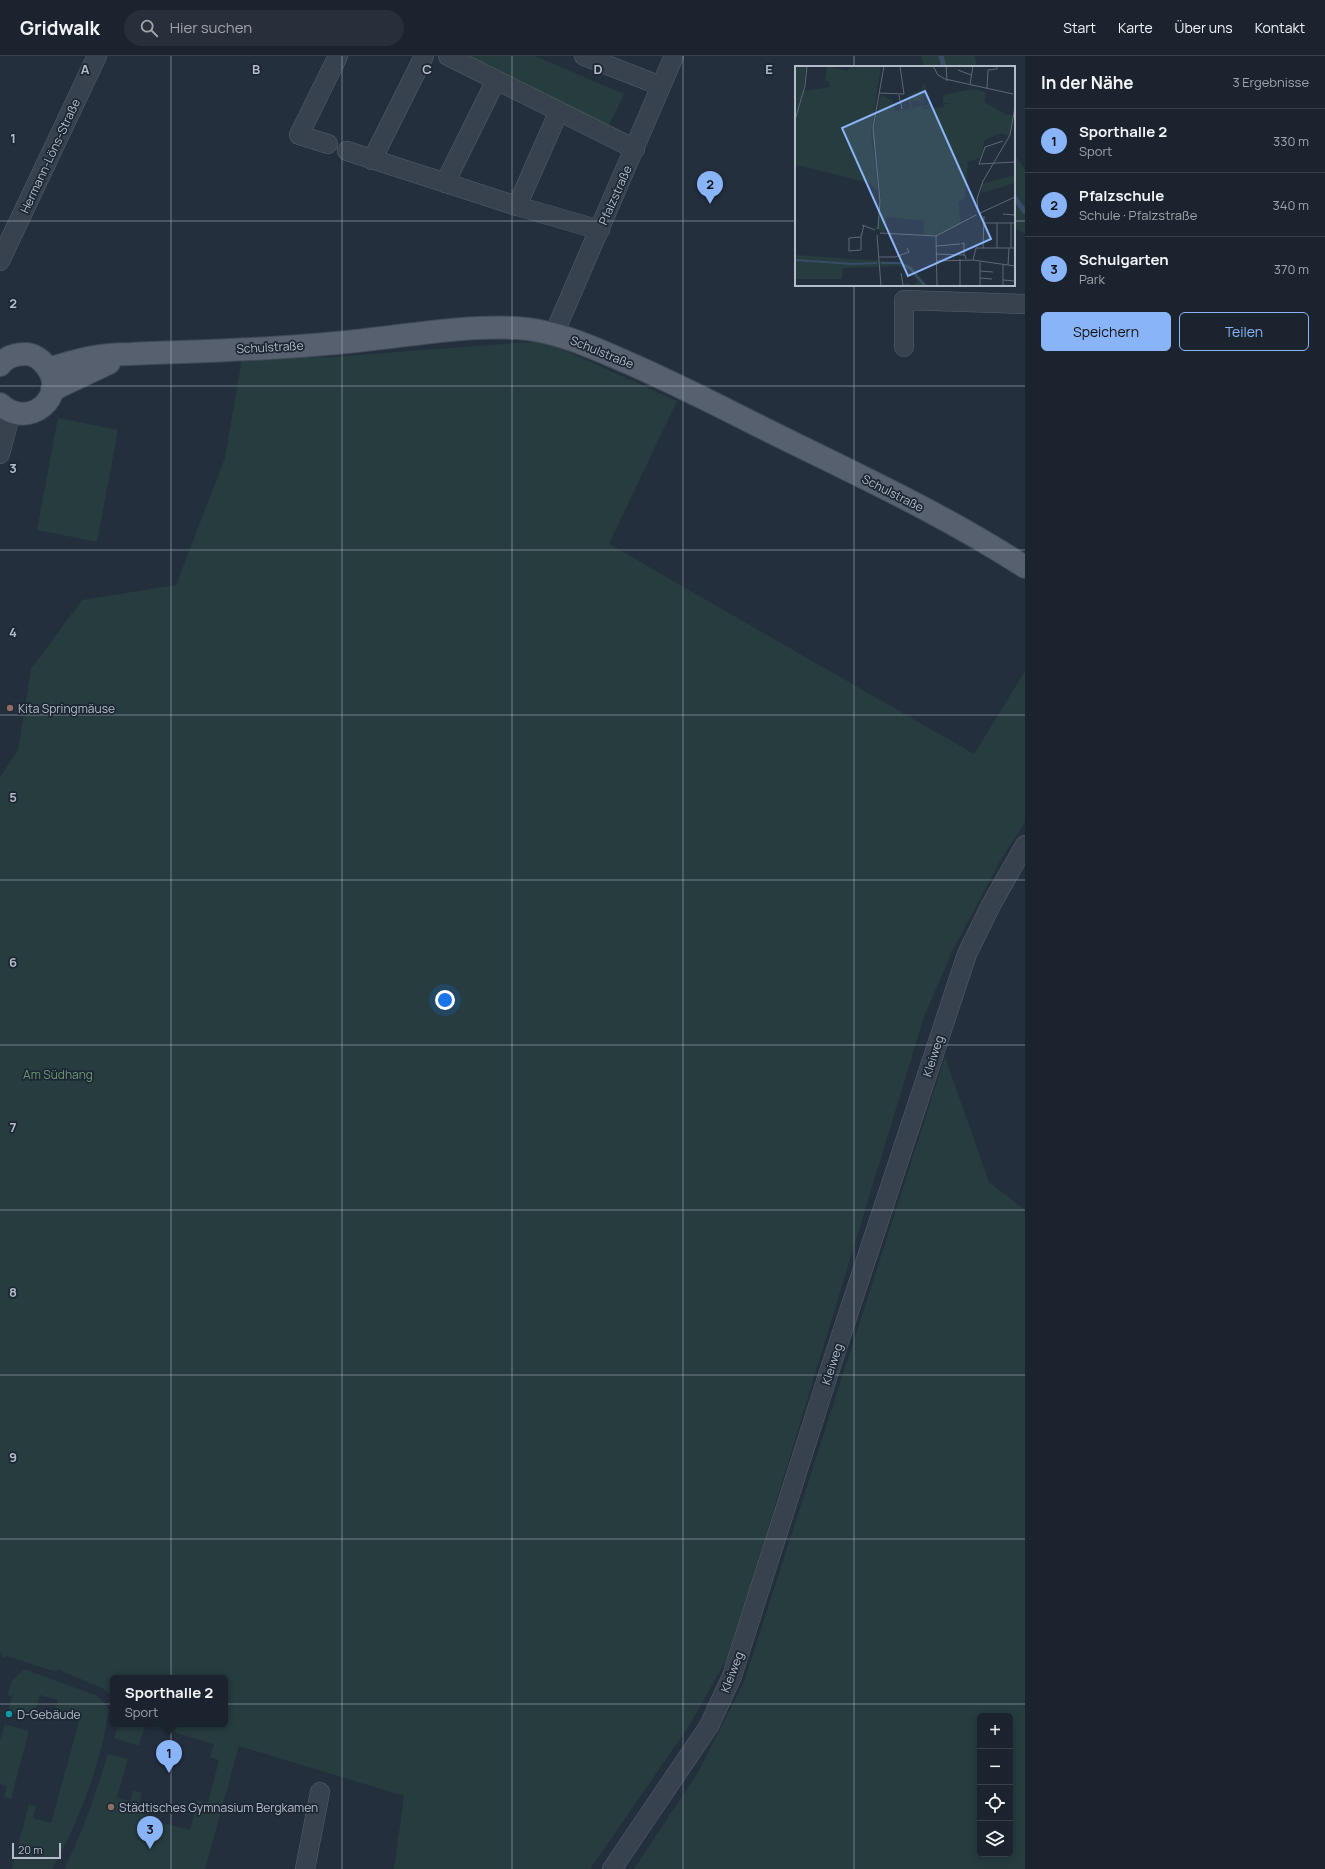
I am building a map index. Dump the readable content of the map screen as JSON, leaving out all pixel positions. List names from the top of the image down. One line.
{"streets":{"main road":["Schulstraße"],"street":["Hermann-Löns-Straße","Pfalzstraße","Kleiweg"]},"crossings":[["Pfalzstraße","Schulstraße"]],"parks":["Am Südhang"],"places":["Kita Springmäuse","D-Gebäude","Städtisches Gymnasium Bergkamen"],"scale_bar":"20 m","page":{"header":"Gridwalk","search":"Hier suchen","nav":["Start","Karte","Über uns","Kontakt"],"heading":["In der Nähe","3 Ergebnisse"],"list":[{"mark":"1","name":"Sporthalle 2","note":"Sport","value":"330 m"},{"mark":"2","name":"Pfalzschule","note":"Schule · Pfalzstraße","value":"340 m"},{"mark":"3","name":"Schulgarten","note":"Park","value":"370 m"}],"pins":["2","1","3"],"buttons":["Speichern","Teilen"],"popup":["Sporthalle 2","Sport"],"map_buttons":["+","−"],"scale":"20 m"},"grid":{"columns":["A","B","C","D","E"],"rows":["1","2","3","4","5","6","7","8","9"]}}
